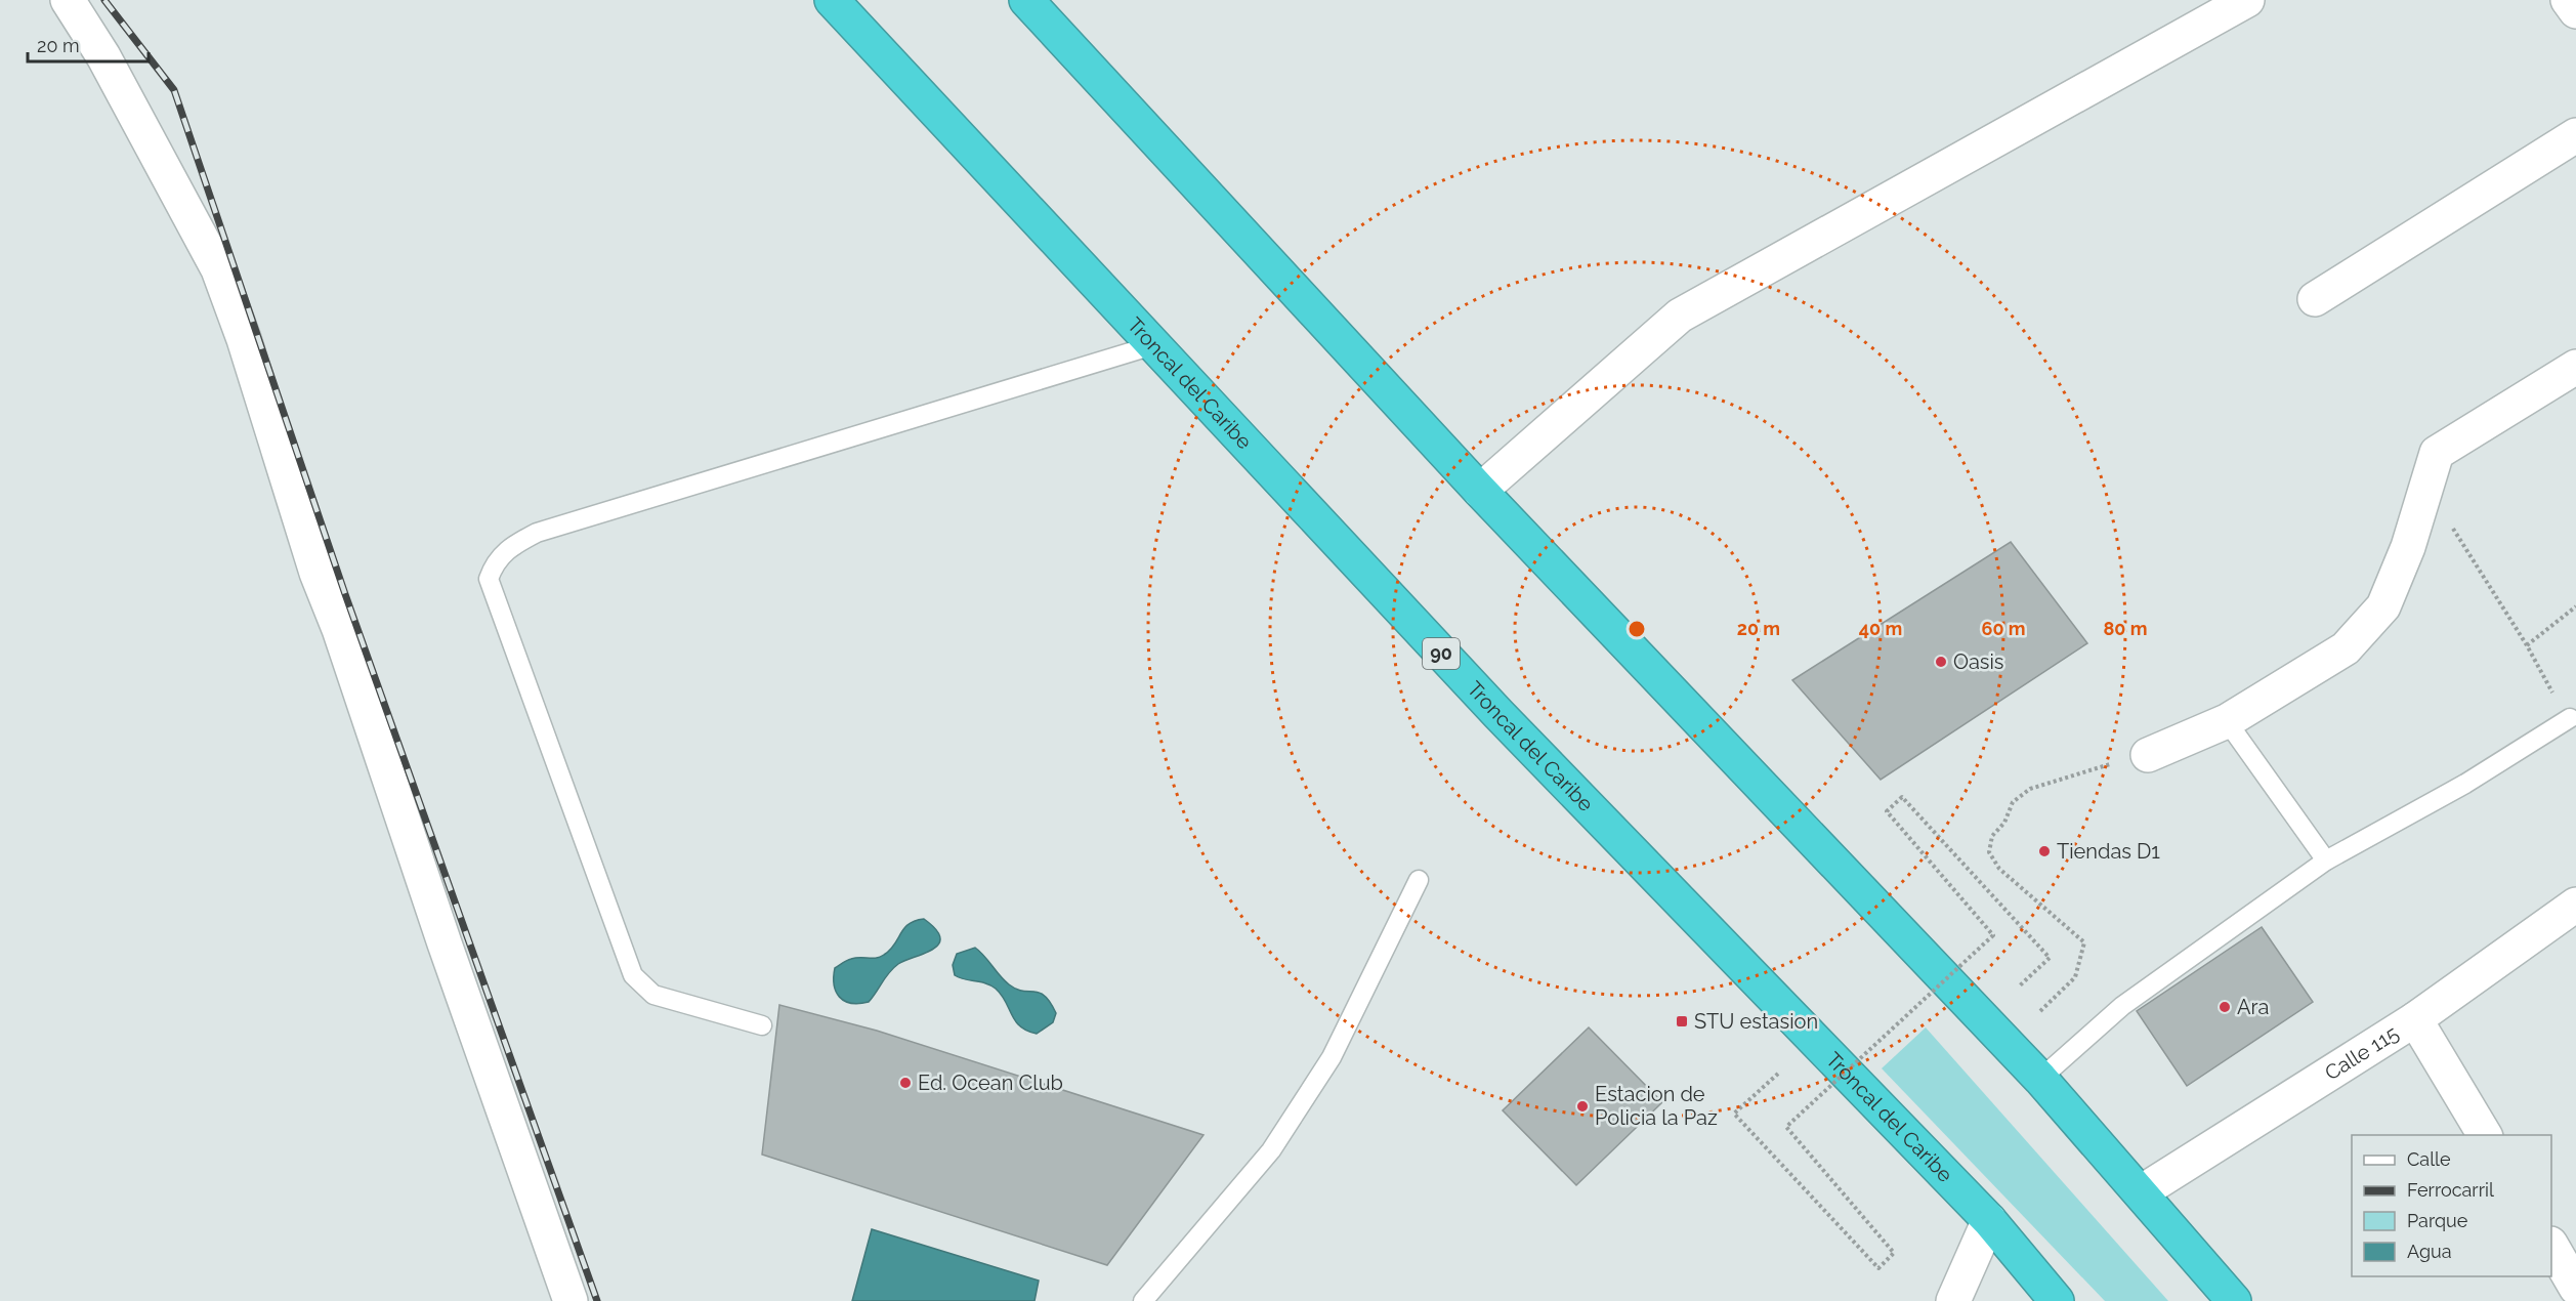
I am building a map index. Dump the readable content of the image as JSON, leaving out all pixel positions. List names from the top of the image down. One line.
{"streets":{"highway":["Troncal del Caribe","90"],"street":["Calle 115"]},"places":{"other":["Oasis","Tiendas D1","Ara","Ed. Ocean Club","Estacion de Policia la Paz"],"transit":["STU estasion"]},"legend":["Calle","Ferrocarril","Parque","Agua"],"scale_bar":"20 m","rings":["20 m","40 m","60 m","80 m"]}
